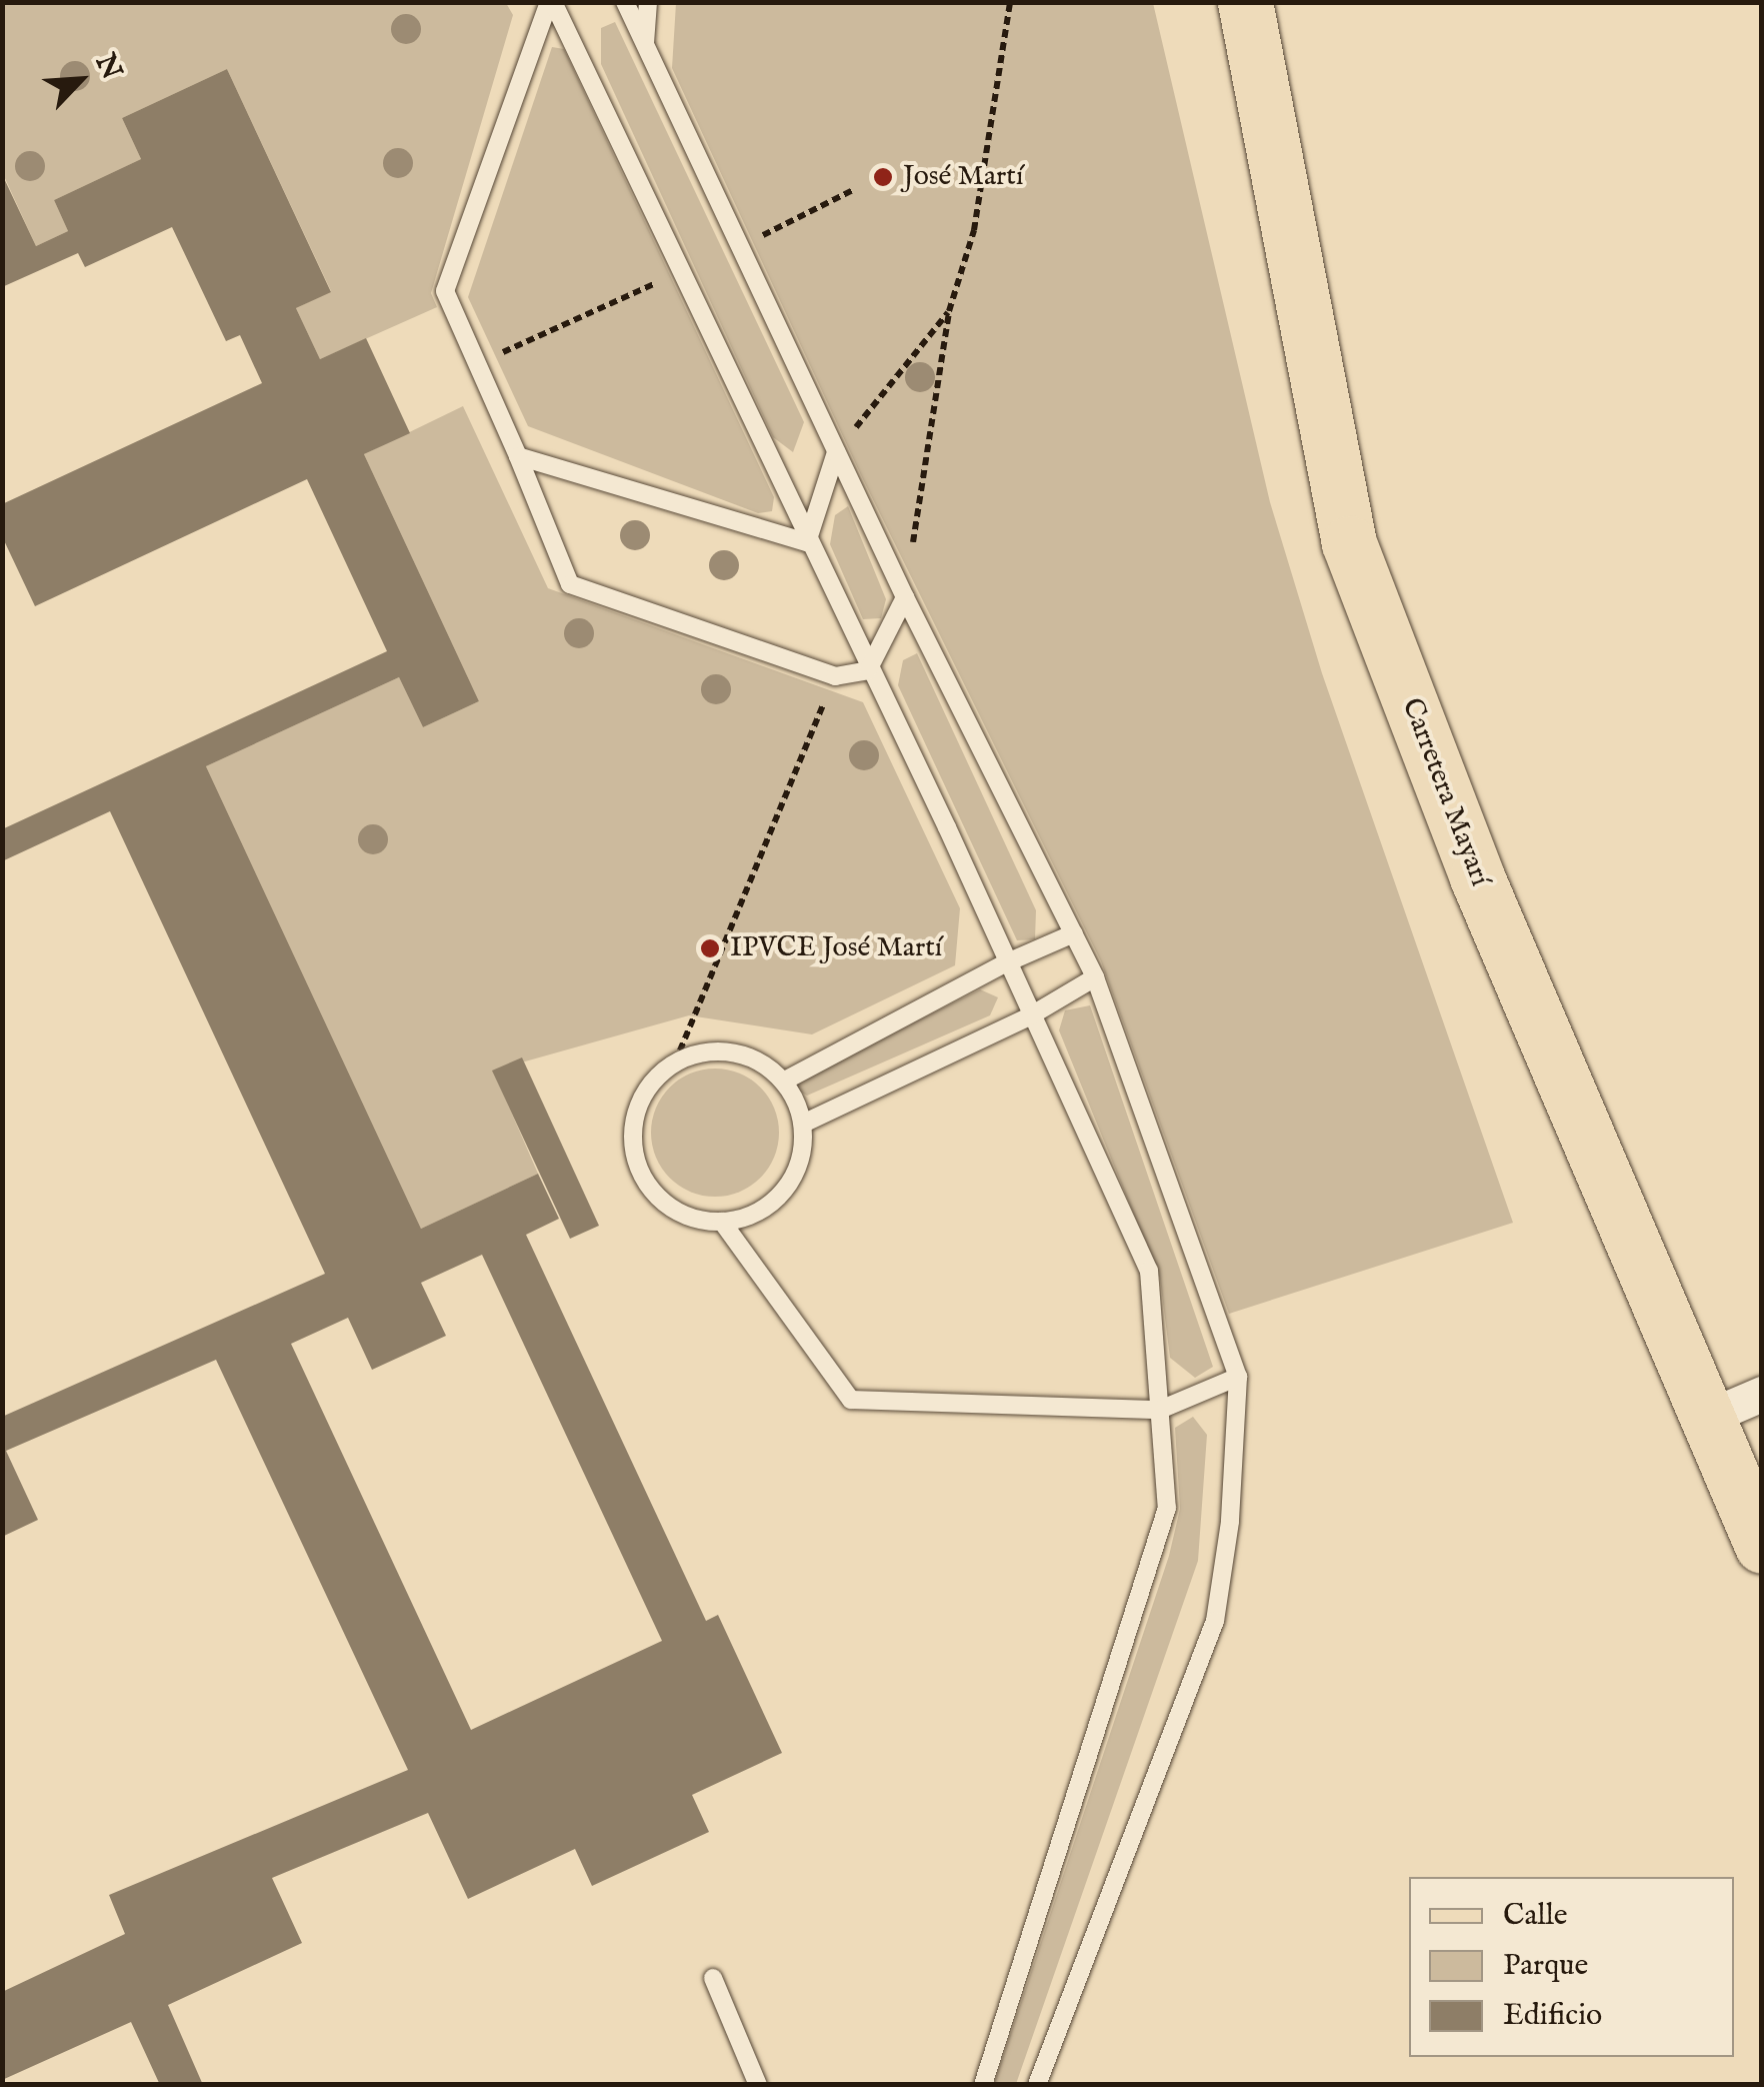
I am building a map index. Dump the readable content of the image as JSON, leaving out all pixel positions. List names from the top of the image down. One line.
{"streets":{"main road":["Carretera Mayarí"]},"places":["José Martí","IPVCE José Martí"],"legend":["Calle","Parque","Edificio"],"north":"top right"}
